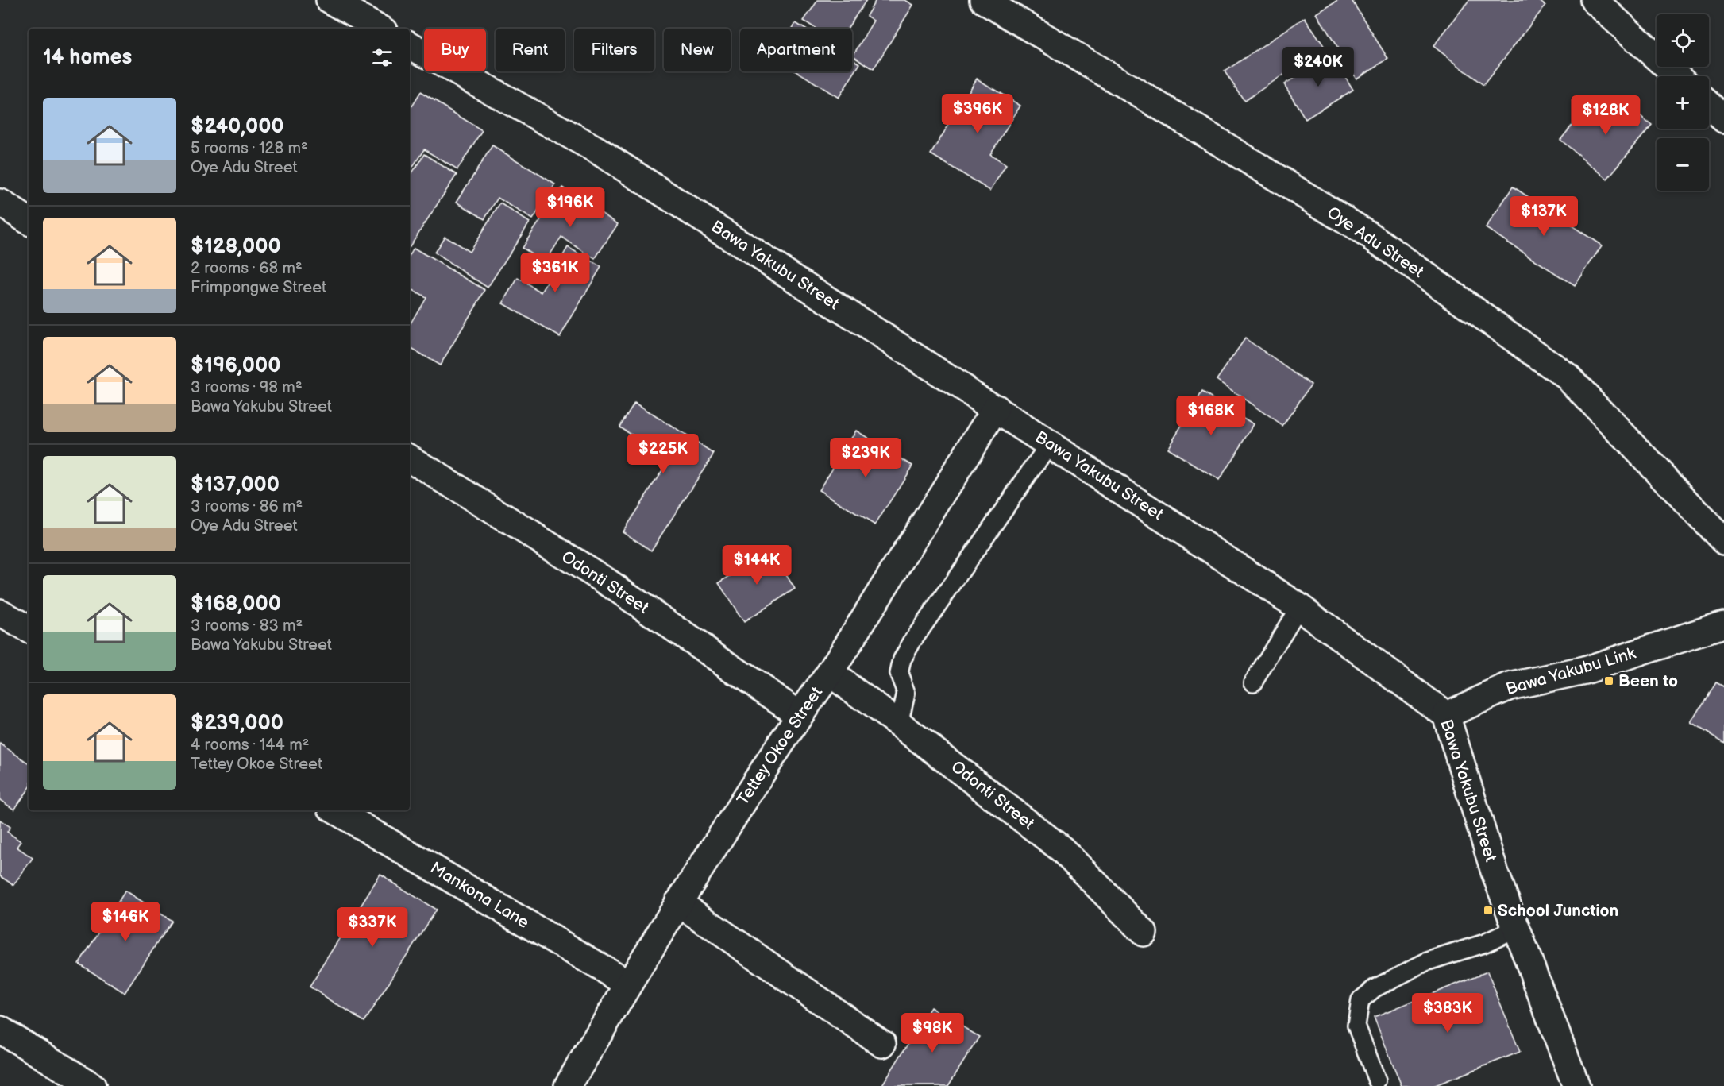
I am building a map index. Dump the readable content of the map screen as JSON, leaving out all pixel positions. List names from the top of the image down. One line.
{"streets":{"street":["Oye Adu Street","Bawa Yakubu Street","Odonti Street","Bawa Yakubu Link","Tettey Okoe Street","Mankona Lane"]},"crossings":[["Bawa Yakubu Street","Bawa Yakubu Link"],["Bawa Yakubu Street","Tettey Okoe Street"],["Odonti Street","Tettey Okoe Street"],["Tettey Okoe Street","Mankona Lane"]],"places":{"transit":["Been to","School Junction"]},"page":{"map_buttons":["+","−"],"chip":["Buy","Rent","Filters","New","Apartment"],"heading":"14 homes","price":["$240K","$396K","$128K","$196K","$137K","$361K","$168K","$225K","$239K","$144K","$146K","$337K","$383K","$98K"],"list":[{"name":"$240,000","note":"5 rooms · 128 m² · Oye Adu Street"},{"name":"$128,000","note":"2 rooms · 68 m² · Frimpongwe Street"},{"name":"$196,000","note":"3 rooms · 98 m² · Bawa Yakubu Street"},{"name":"$137,000","note":"3 rooms · 86 m² · Oye Adu Street"},{"name":"$168,000","note":"3 rooms · 83 m² · Bawa Yakubu Street"},{"name":"$239,000","note":"4 rooms · 144 m² · Tettey Okoe Street"}]}}
